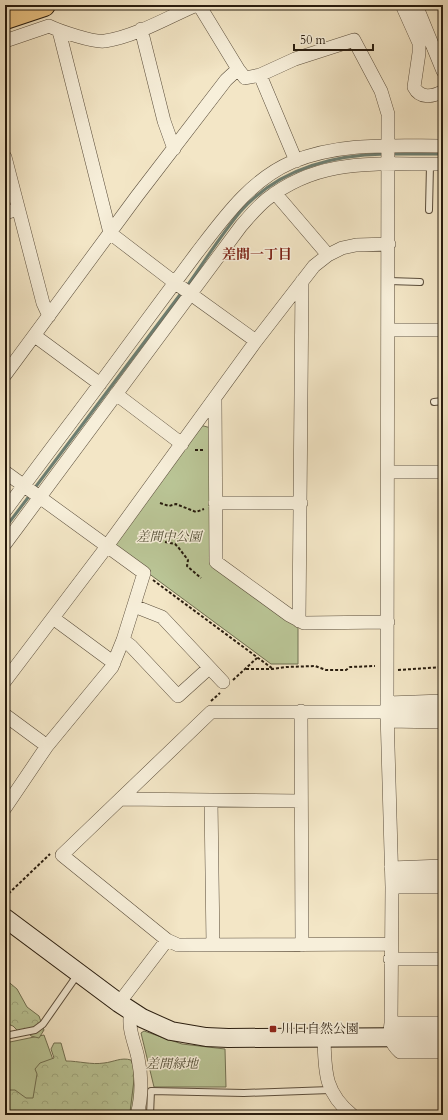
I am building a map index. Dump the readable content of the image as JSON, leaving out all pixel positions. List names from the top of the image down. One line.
{"districts":["差間一丁目"],"parks":["差間中公園","差間緑地"],"places":{"transit":["川口自然公園"]},"scale_bar":"50 m"}
